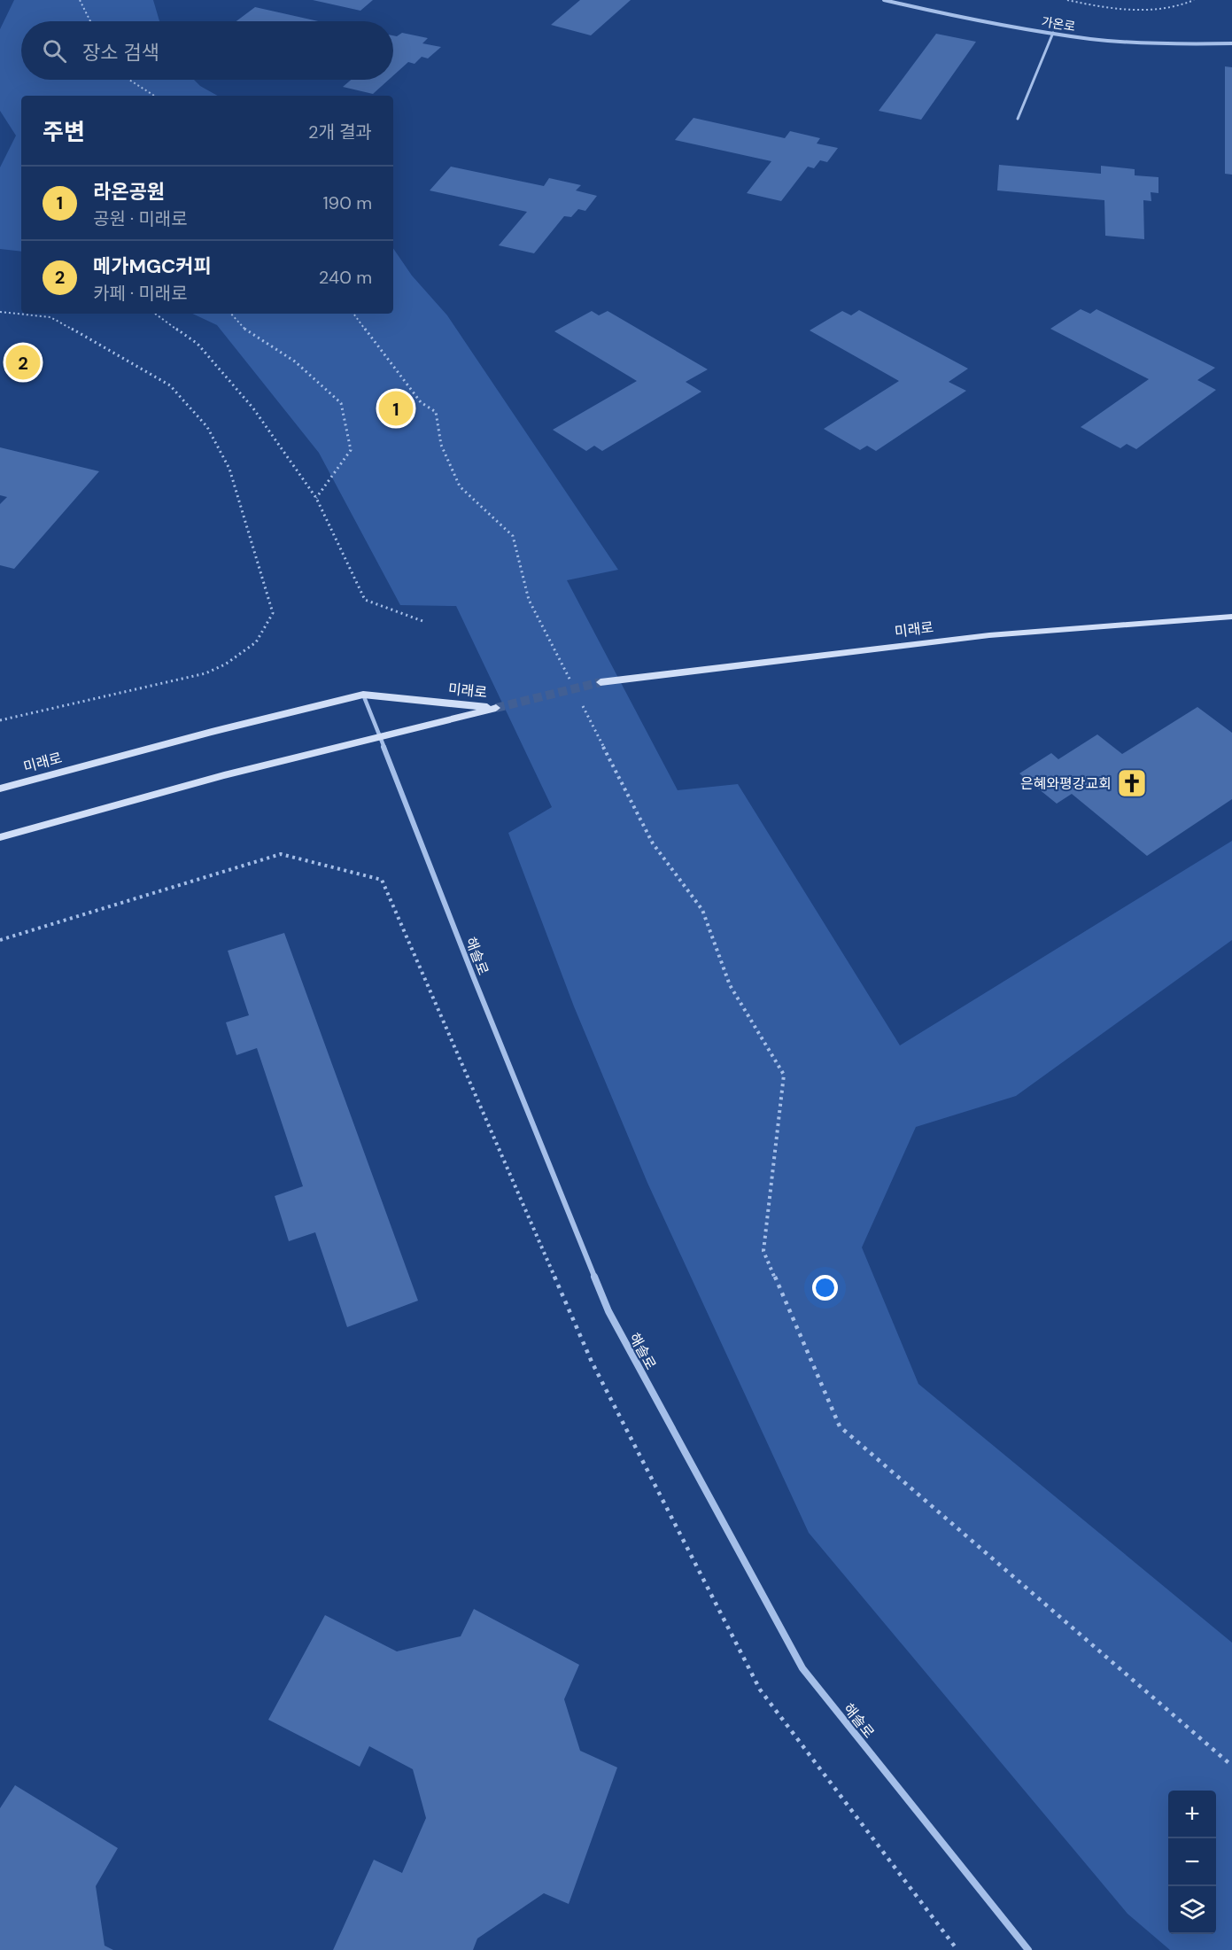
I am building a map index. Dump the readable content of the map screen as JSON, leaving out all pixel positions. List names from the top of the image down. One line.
{"streets":{"main road":["미래로"],"street":["가온로","해솔로"]},"crossings":[["미래로","해솔로"]],"places":{"church":["은혜와평강교회"]},"page":{"search":"장소 검색","heading":["주변","2개 결과"],"list":[{"mark":"1","name":"라온공원","note":"공원 · 미래로","value":"190 m"},{"mark":"2","name":"메가MGC커피","note":"카페 · 미래로","value":"240 m"}],"pins":["2","1"],"map_buttons":["+","−"]}}
